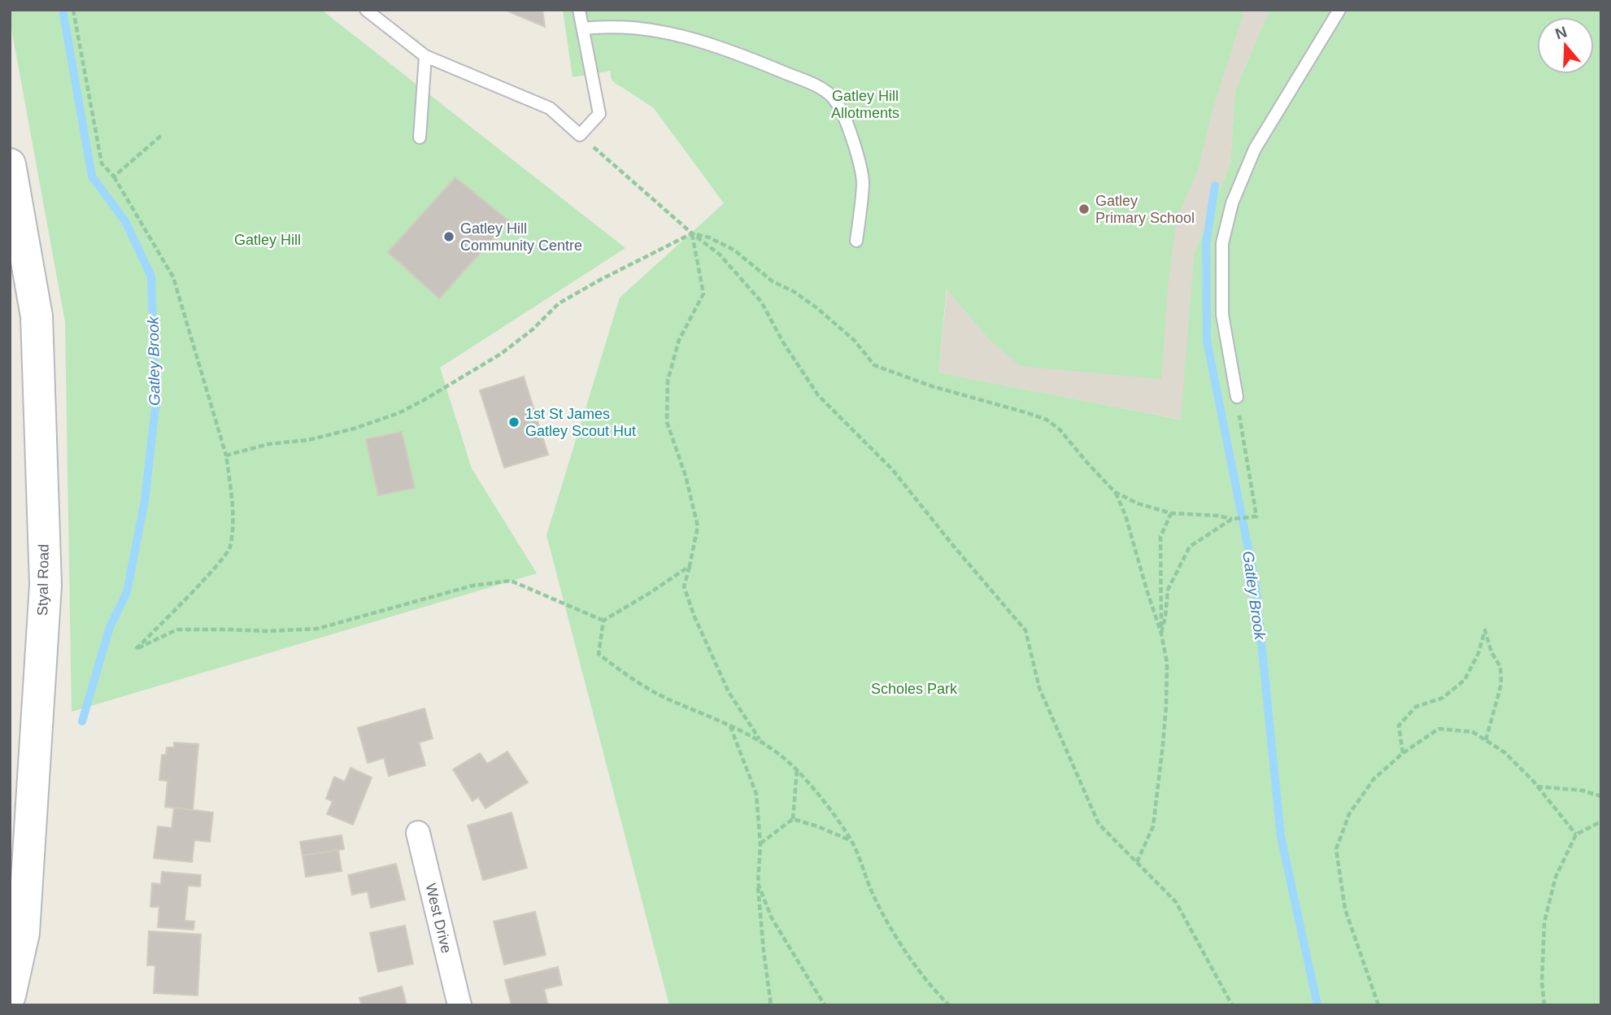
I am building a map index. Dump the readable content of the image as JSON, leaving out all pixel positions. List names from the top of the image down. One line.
{"streets":{"main road":["Styal Road"],"street":["West Drive"]},"water":["Gatley Brook"],"parks":["Gatley Hill Allotments","Gatley Hill","Scholes Park"],"places":["Gatley Primary School","Gatley Hill Community Centre","1st St James Gatley Scout Hut"],"north":"top"}
